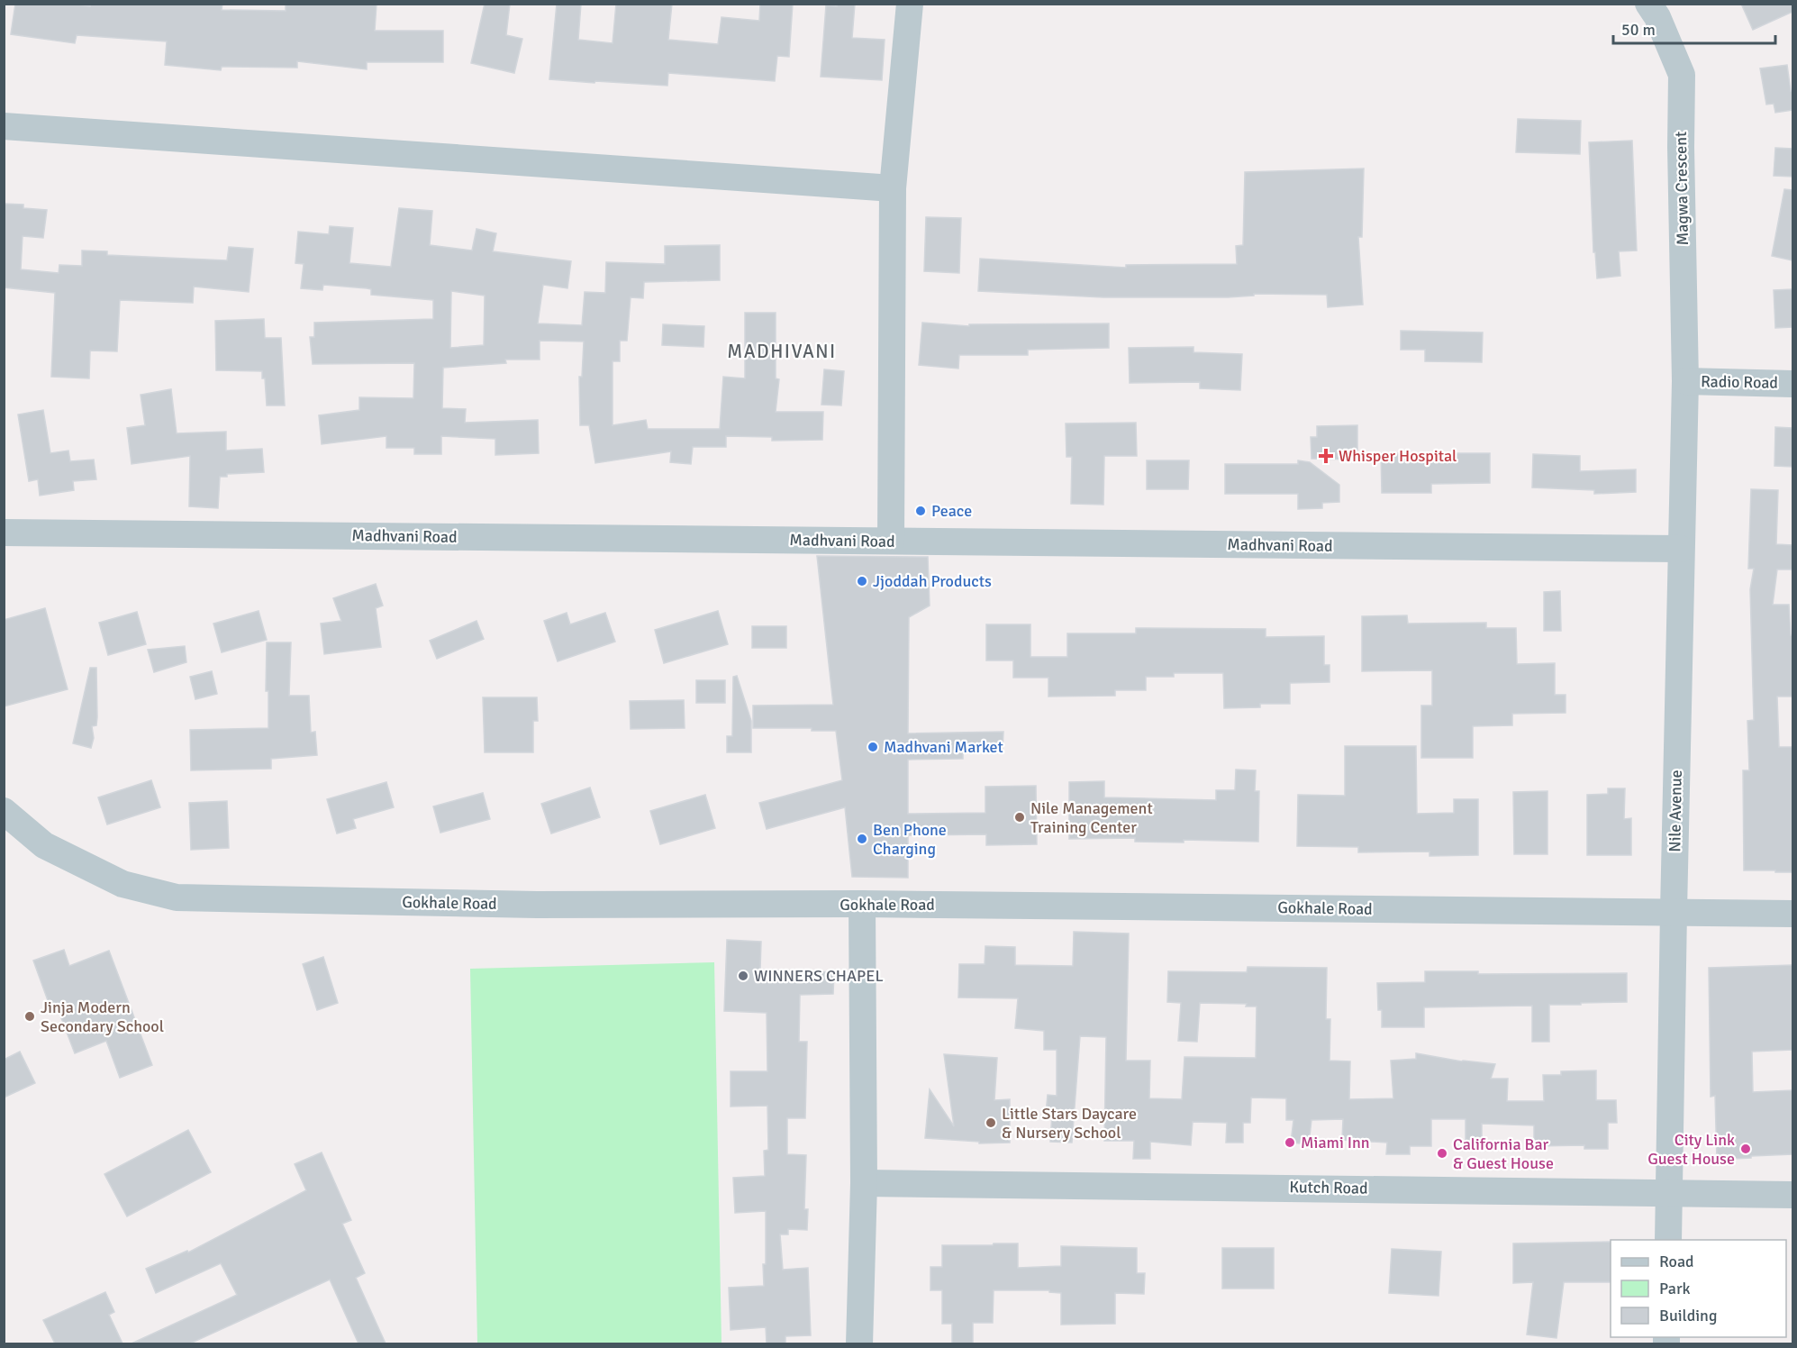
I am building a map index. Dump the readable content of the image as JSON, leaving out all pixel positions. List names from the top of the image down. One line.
{"streets":{"street":["Magwa Crescent","Radio Road","Madhvani Road","Nile Avenue","Gokhale Road","Kutch Road"]},"crossings":[["Magwa Crescent","Radio Road"],["Magwa Crescent","Nile Avenue"],["Radio Road","Nile Avenue"],["Madhvani Road","Nile Avenue"],["Nile Avenue","Gokhale Road"],["Nile Avenue","Kutch Road"]],"districts":["MADHIVANI"],"places":{"health":["Whisper Hospital"],"other":["Peace","Jjoddah Products","Madhvani Market","Nile Management Training Center","Ben Phone Charging","WINNERS CHAPEL","Jinja Modern Secondary School","Little Stars Daycare & Nursery School","Miami Inn","City Link Guest House","California Bar & Guest House"]},"legend":["Road","Park","Building"],"scale_bar":"50 m"}
